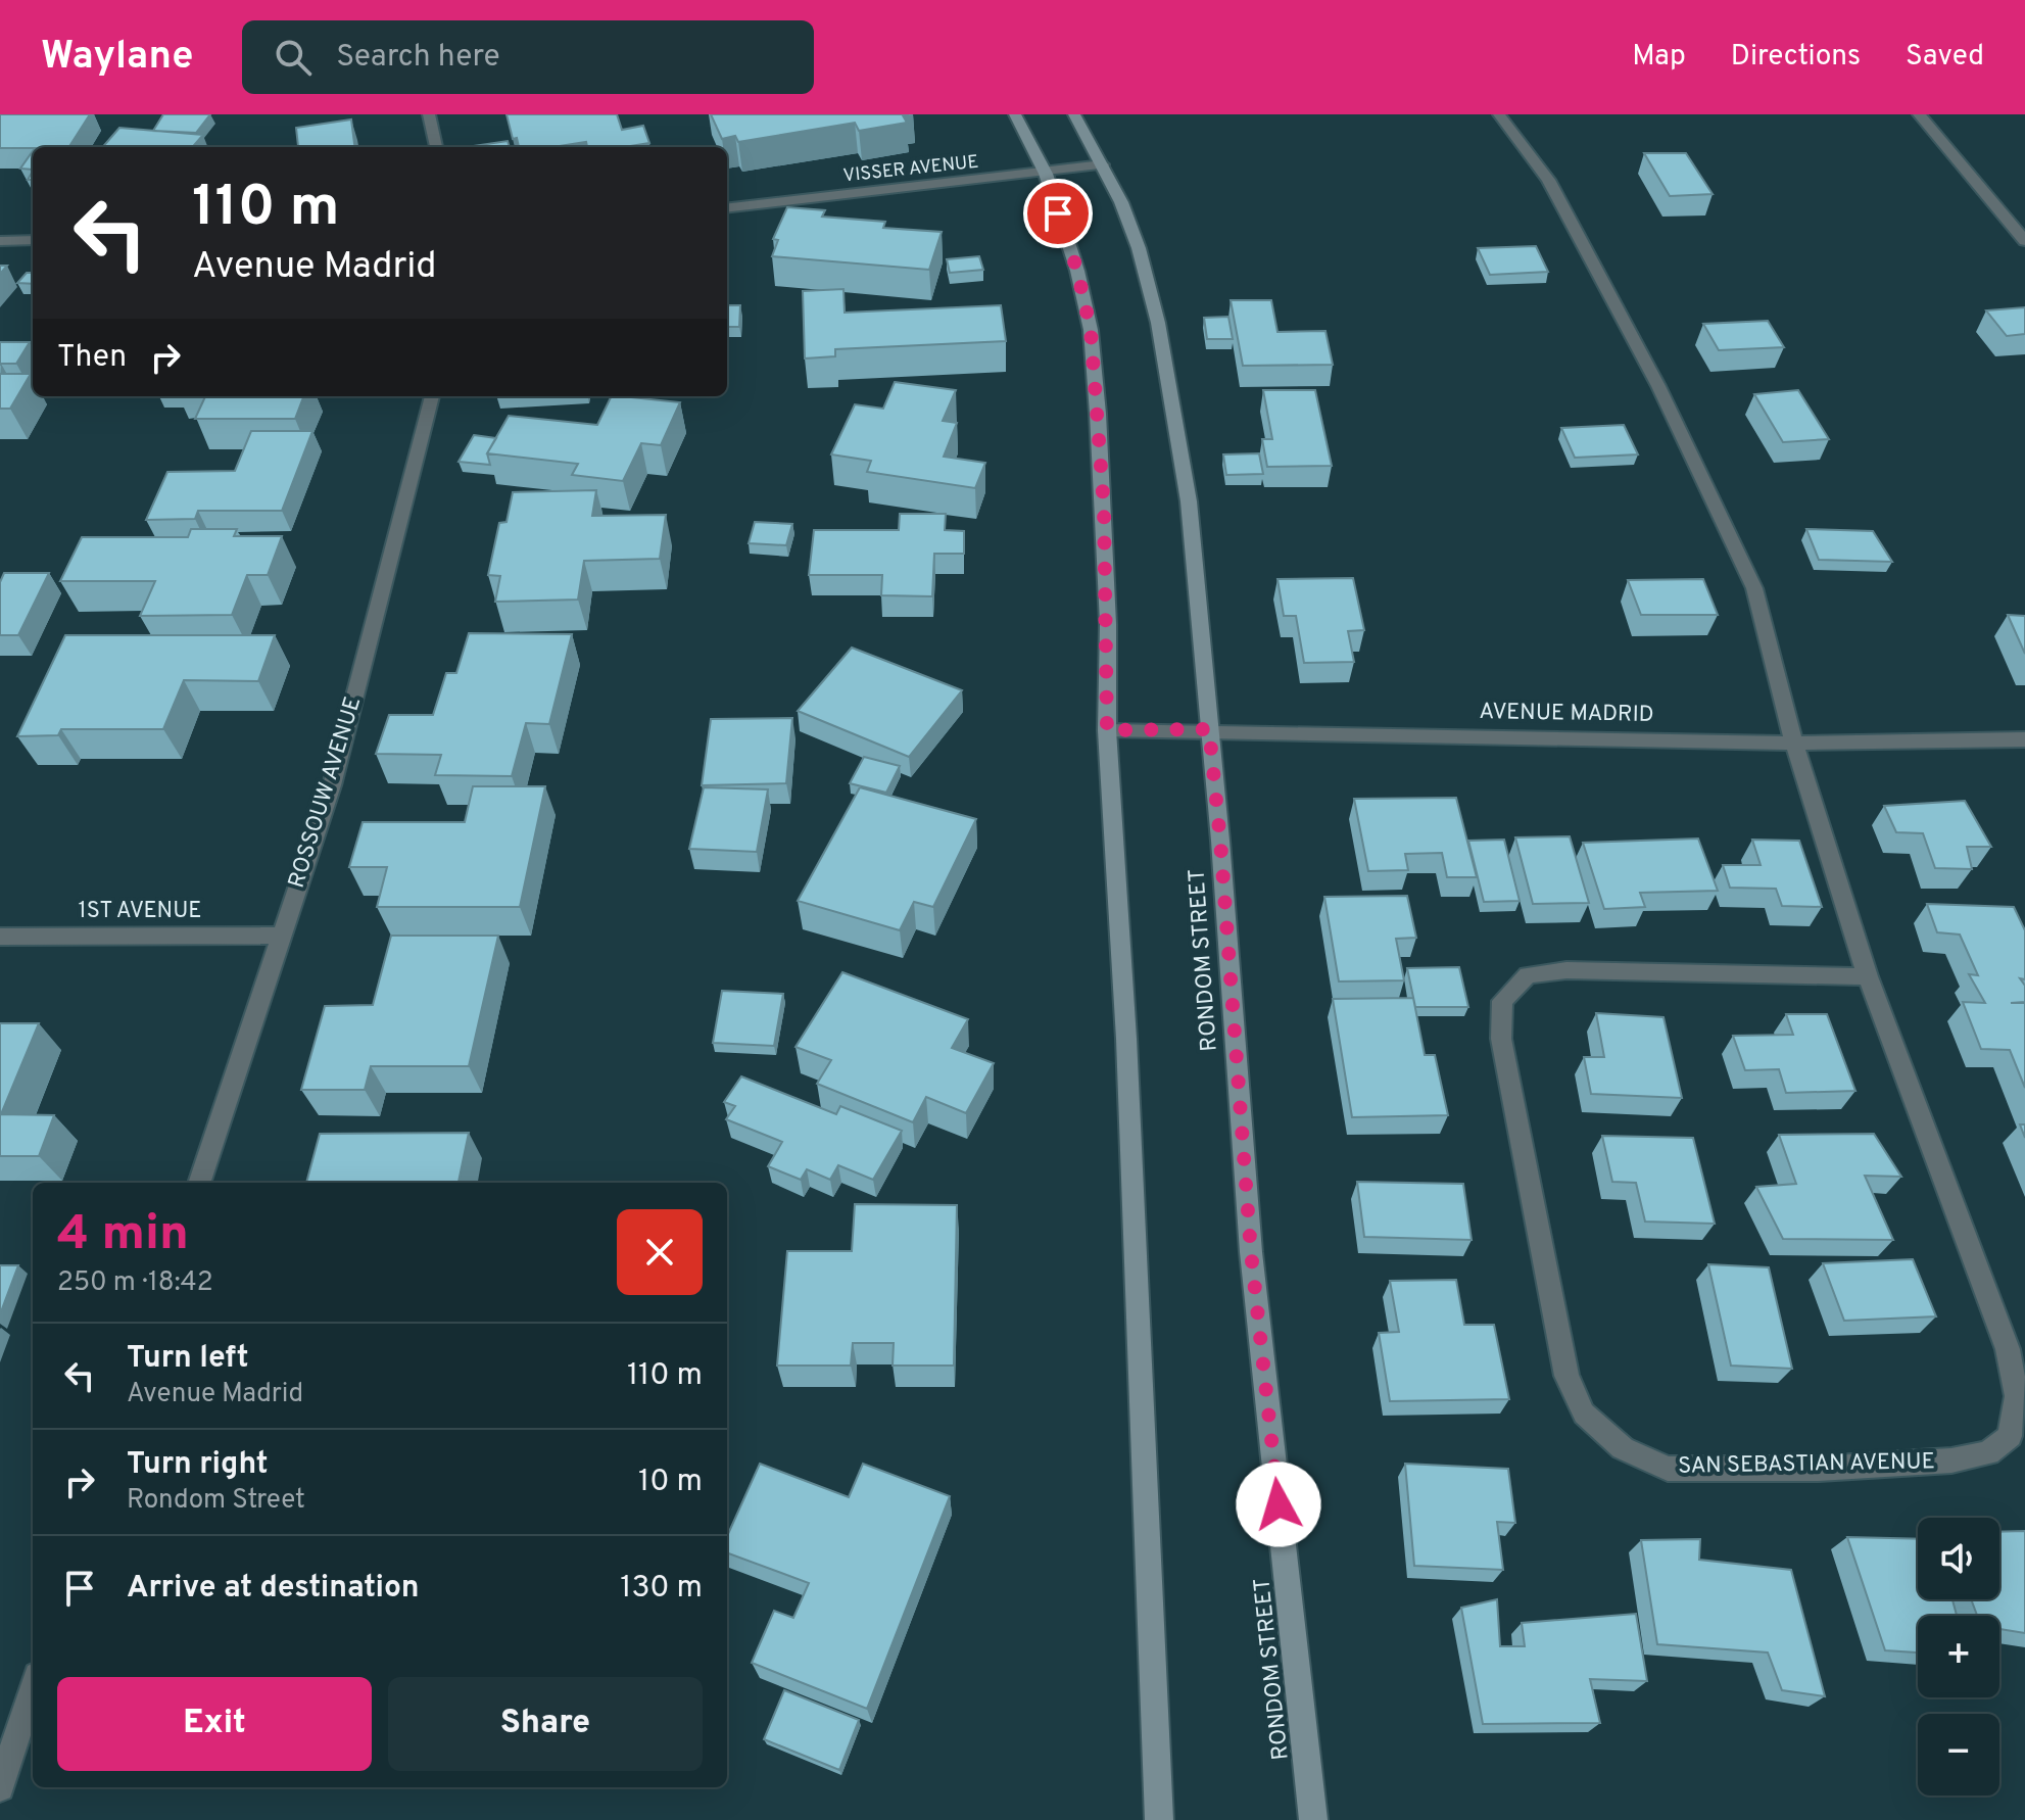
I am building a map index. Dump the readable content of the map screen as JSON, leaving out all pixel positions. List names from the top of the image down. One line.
{"streets":{"street":["VISSER AVENUE","AVENUE MADRID","ROSSOUW AVENUE","1ST AVENUE","RONDOM STREET","SAN SEBASTIAN AVENUE"]},"crossings":[["VISSER AVENUE","RONDOM STREET"],["AVENUE MADRID","RONDOM STREET"],["AVENUE MADRID","SAN SEBASTIAN AVENUE"],["ROSSOUW AVENUE","1ST AVENUE"]],"page":{"header":"Waylane","search":"Search here","nav":["Map","Directions","Saved"],"turn":["110 m","Avenue Madrid"],"then":"Then","heading":["4 min","250 m · 18:42"],"list":[{"name":"Turn left","note":"Avenue Madrid","value":"110 m"},{"name":"Turn right","note":"Rondom Street","value":"10 m"},{"name":"Arrive at destination","value":"130 m"}],"map_buttons":["+","−"],"buttons":["Exit","Share"]}}
